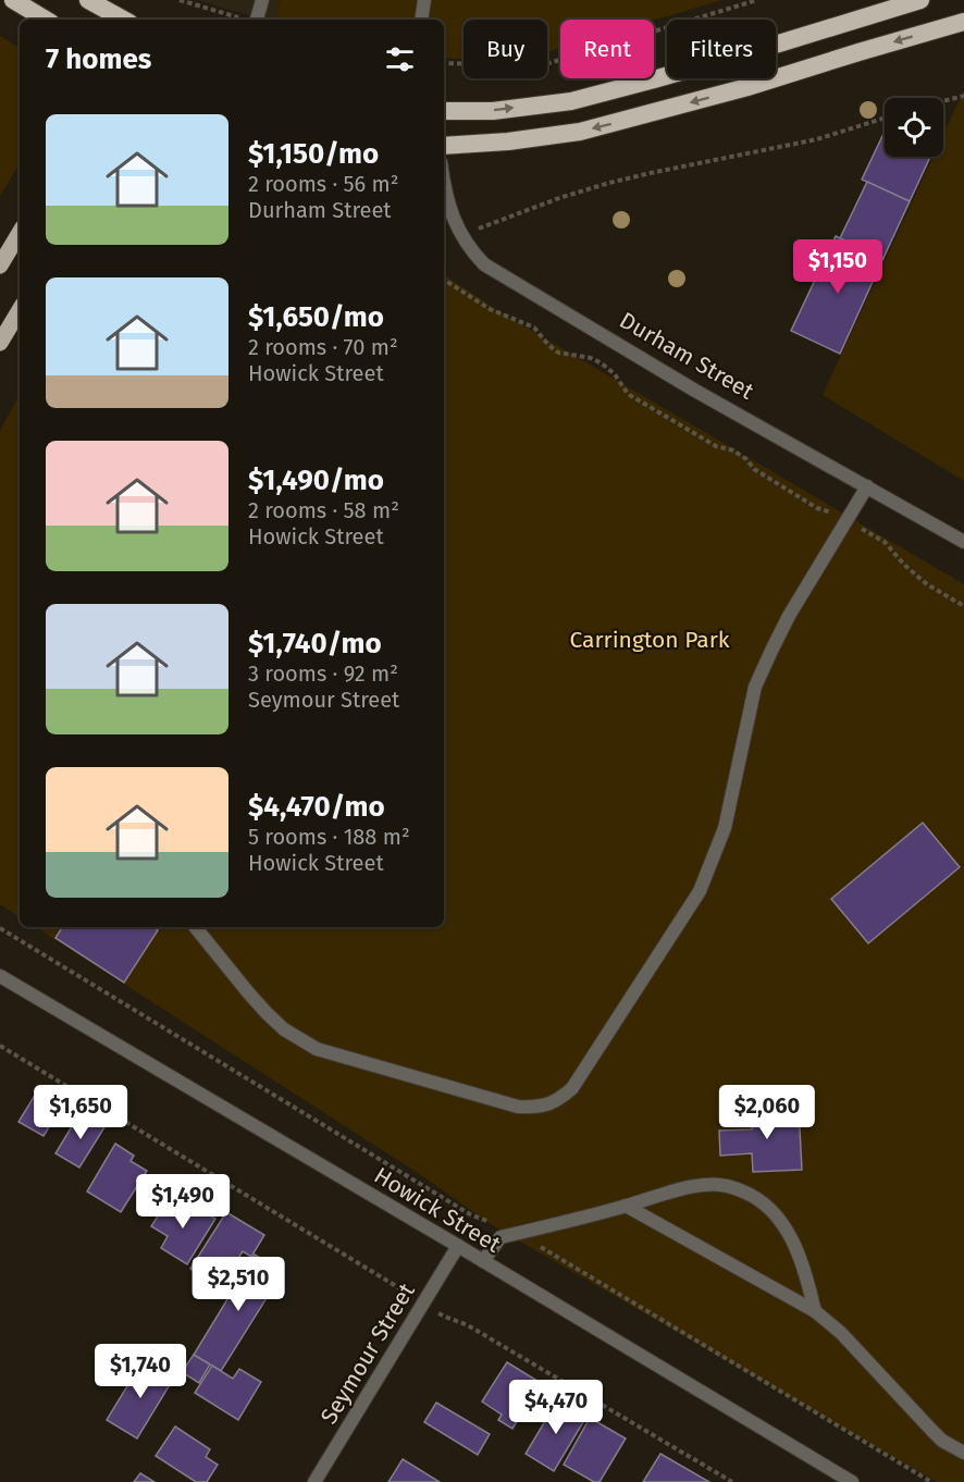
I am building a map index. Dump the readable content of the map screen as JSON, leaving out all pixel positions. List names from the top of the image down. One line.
{"streets":{"street":["Durham Street","Howick Street","Seymour Street"]},"crossings":[["Howick Street","Seymour Street"]],"parks":["Carrington Park"],"page":{"chip":["Buy","Rent","Filters"],"heading":"7 homes","list":[{"name":"$1,150/mo","note":"2 rooms · 56 m² · Durham Street"},{"name":"$1,650/mo","note":"2 rooms · 70 m² · Howick Street"},{"name":"$1,490/mo","note":"2 rooms · 58 m² · Howick Street"},{"name":"$1,740/mo","note":"3 rooms · 92 m² · Seymour Street"},{"name":"$4,470/mo","note":"5 rooms · 188 m² · Howick Street"}],"price":["$1,150","$1,650","$2,060","$1,490","$2,510","$1,740","$4,470"]}}
